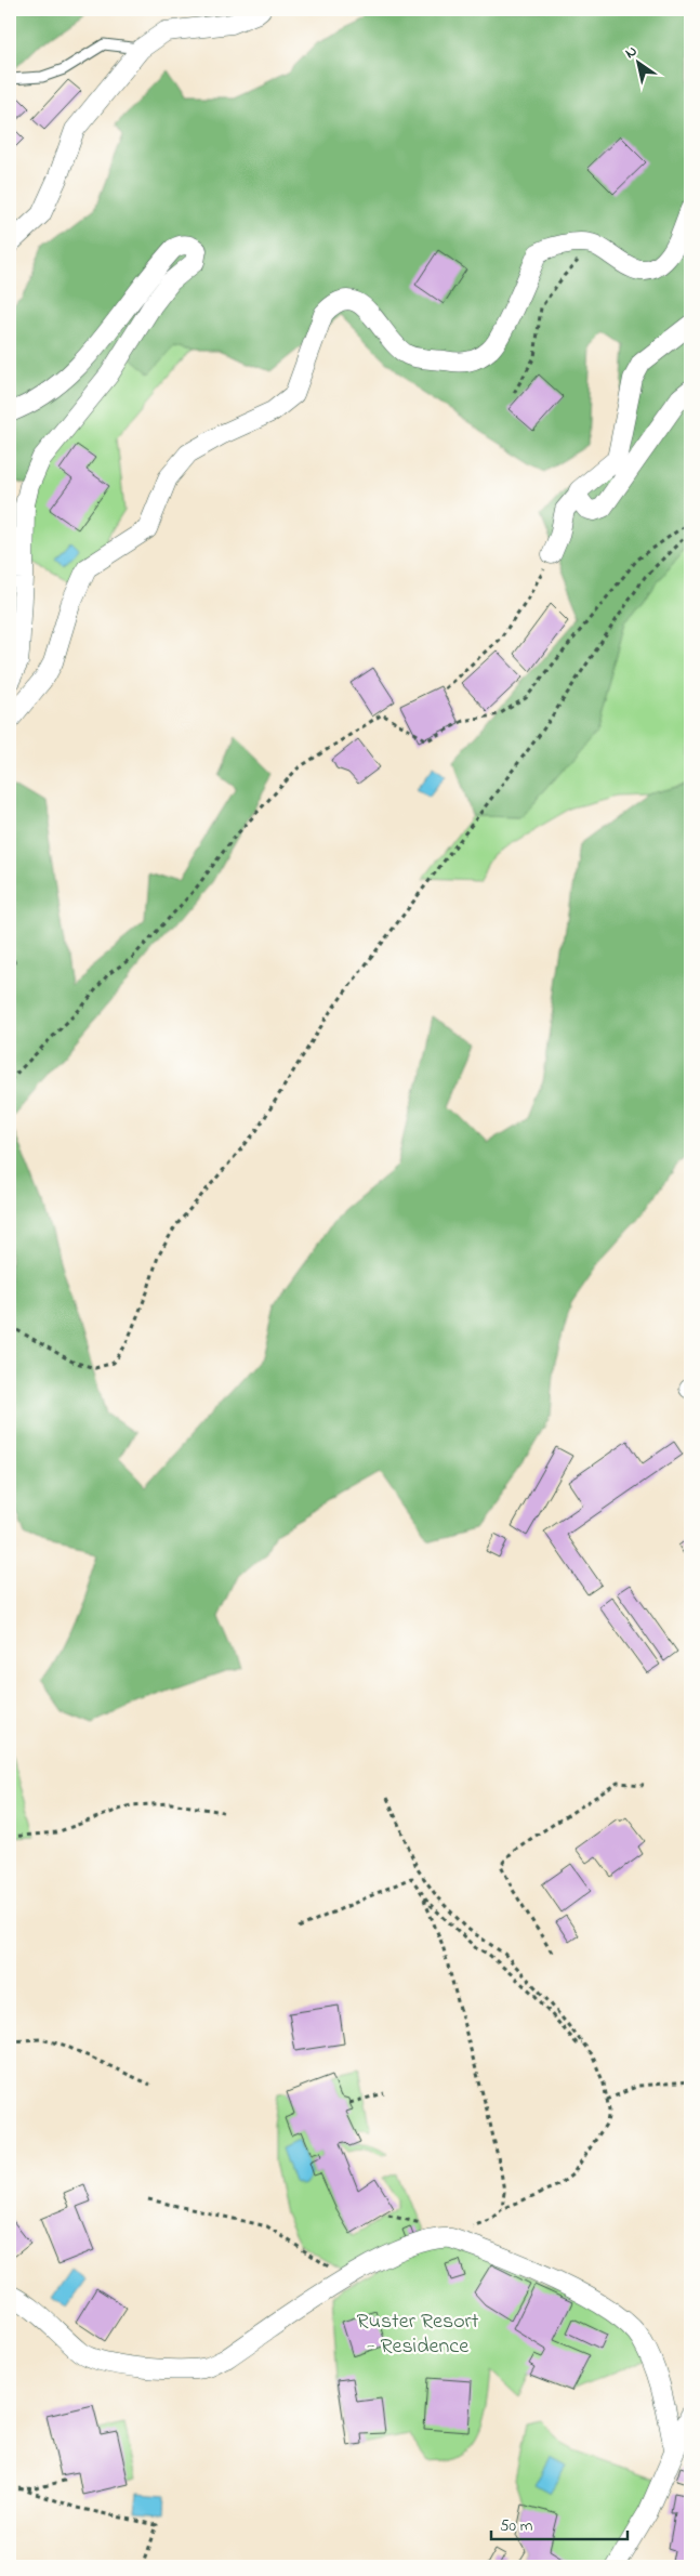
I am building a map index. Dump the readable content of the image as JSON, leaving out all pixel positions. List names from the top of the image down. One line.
{"parks":["Ruster Resort - Residence"],"scale_bar":"50 m","north":"top left"}
